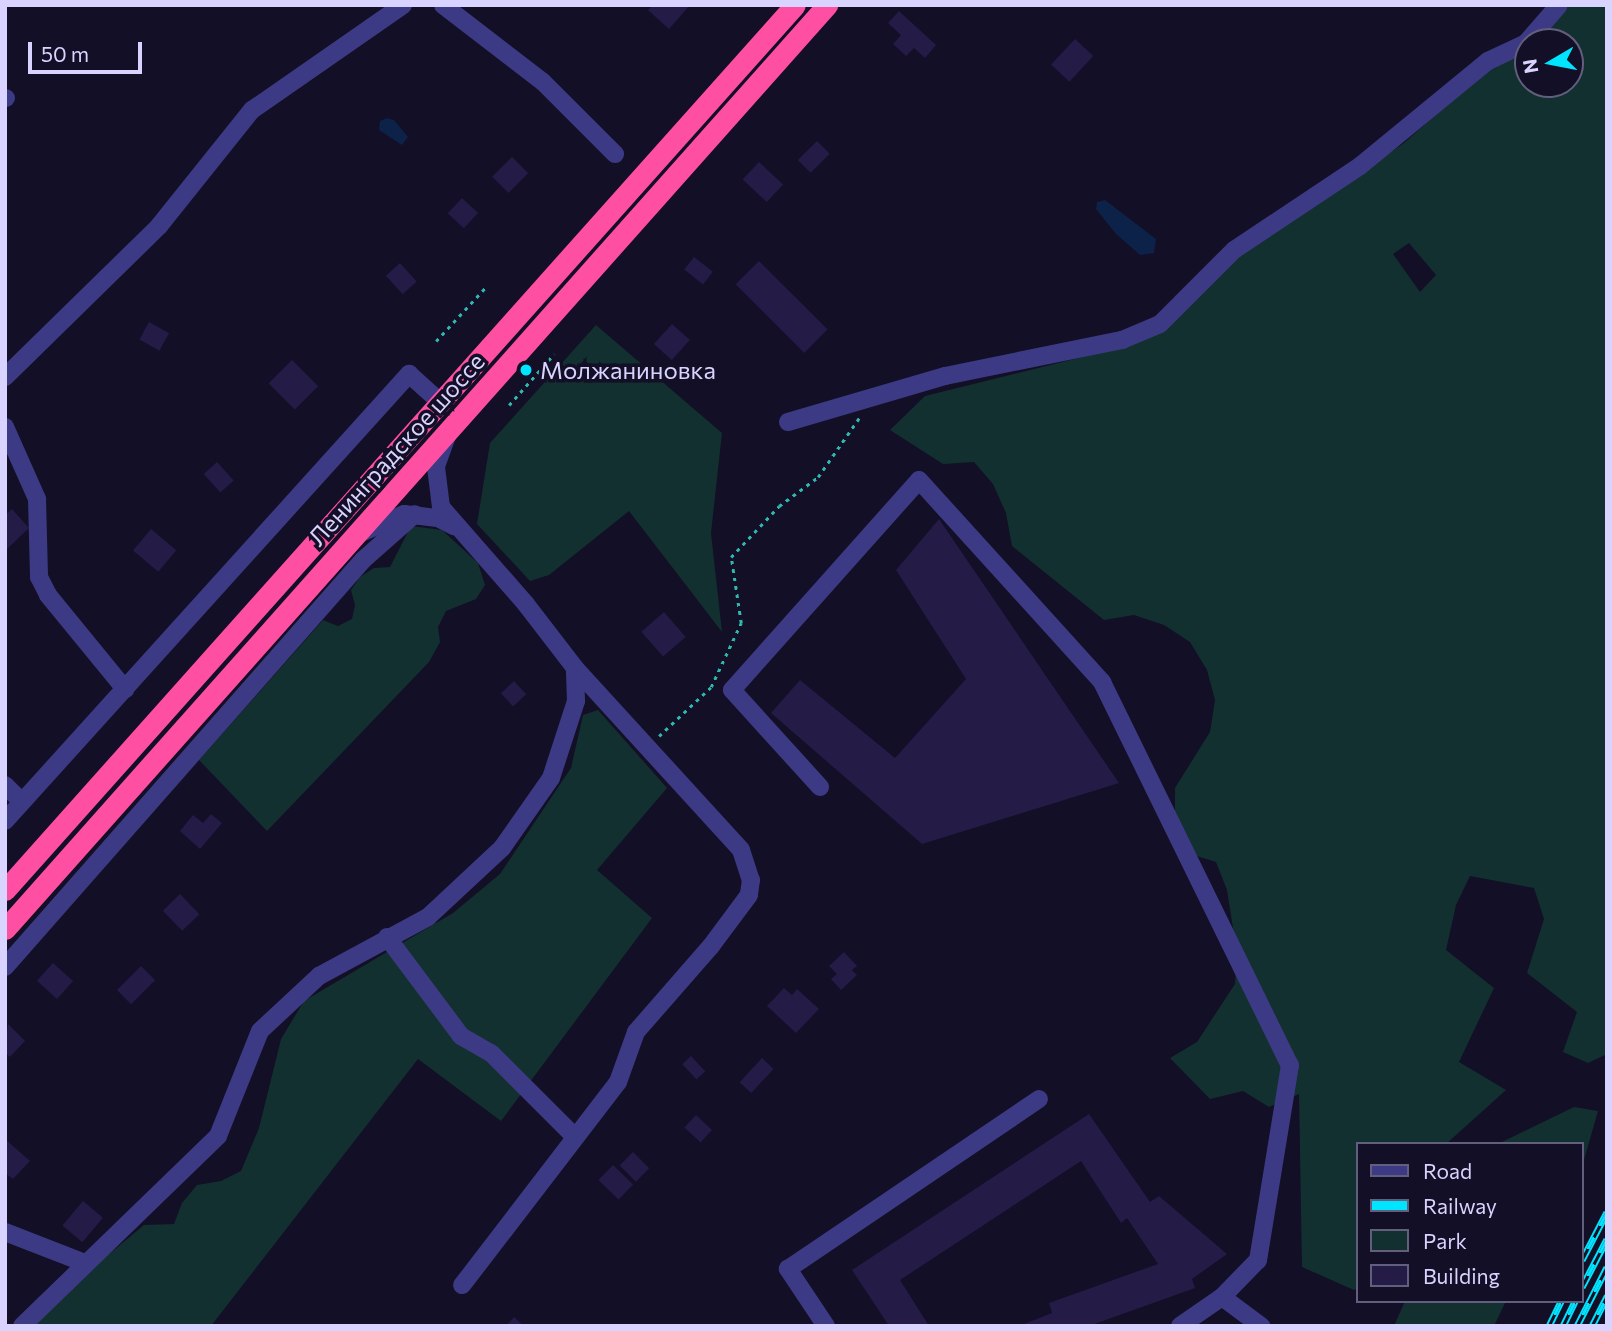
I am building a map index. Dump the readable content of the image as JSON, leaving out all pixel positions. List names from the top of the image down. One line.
{"streets":{"highway":["Ленинградское шоссе"]},"places":["Молжаниновка"],"legend":["Road","Railway","Park","Building"],"scale_bar":"50 m","north":"left"}
